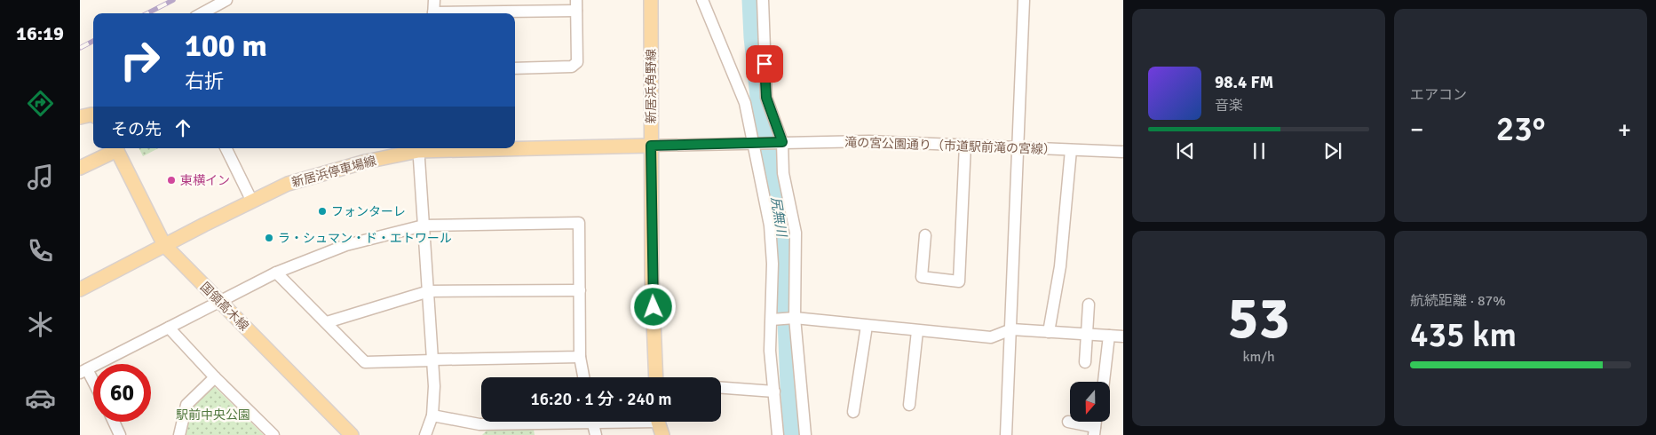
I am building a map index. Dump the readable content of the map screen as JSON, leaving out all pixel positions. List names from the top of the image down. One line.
{"streets":{"main road":["新居浜角野線","新居浜停車場線","国領高木線"],"street":["滝の宮公園通り（市道駅前滝の宮線）"]},"crossings":[["新居浜角野線","新居浜停車場線"],["新居浜停車場線","国領高木線"]],"water":["尻無川"],"parks":["駅前中央公園"],"places":["東横イン","フォンターレ","ラ・シュマン・ド・エトワール"],"north":"bottom","page":{"tabs":"16:19","tile":["エアコン",["53","km/h"],["航続距離 · 87%","435 km"]],"turn":["100 m","右折"],"song":["98.4 FM","音楽"],"then":"その先","heat":["−","23°","+"],"limit":"60","trip":"16:20 · 1 分 · 240 m"}}
